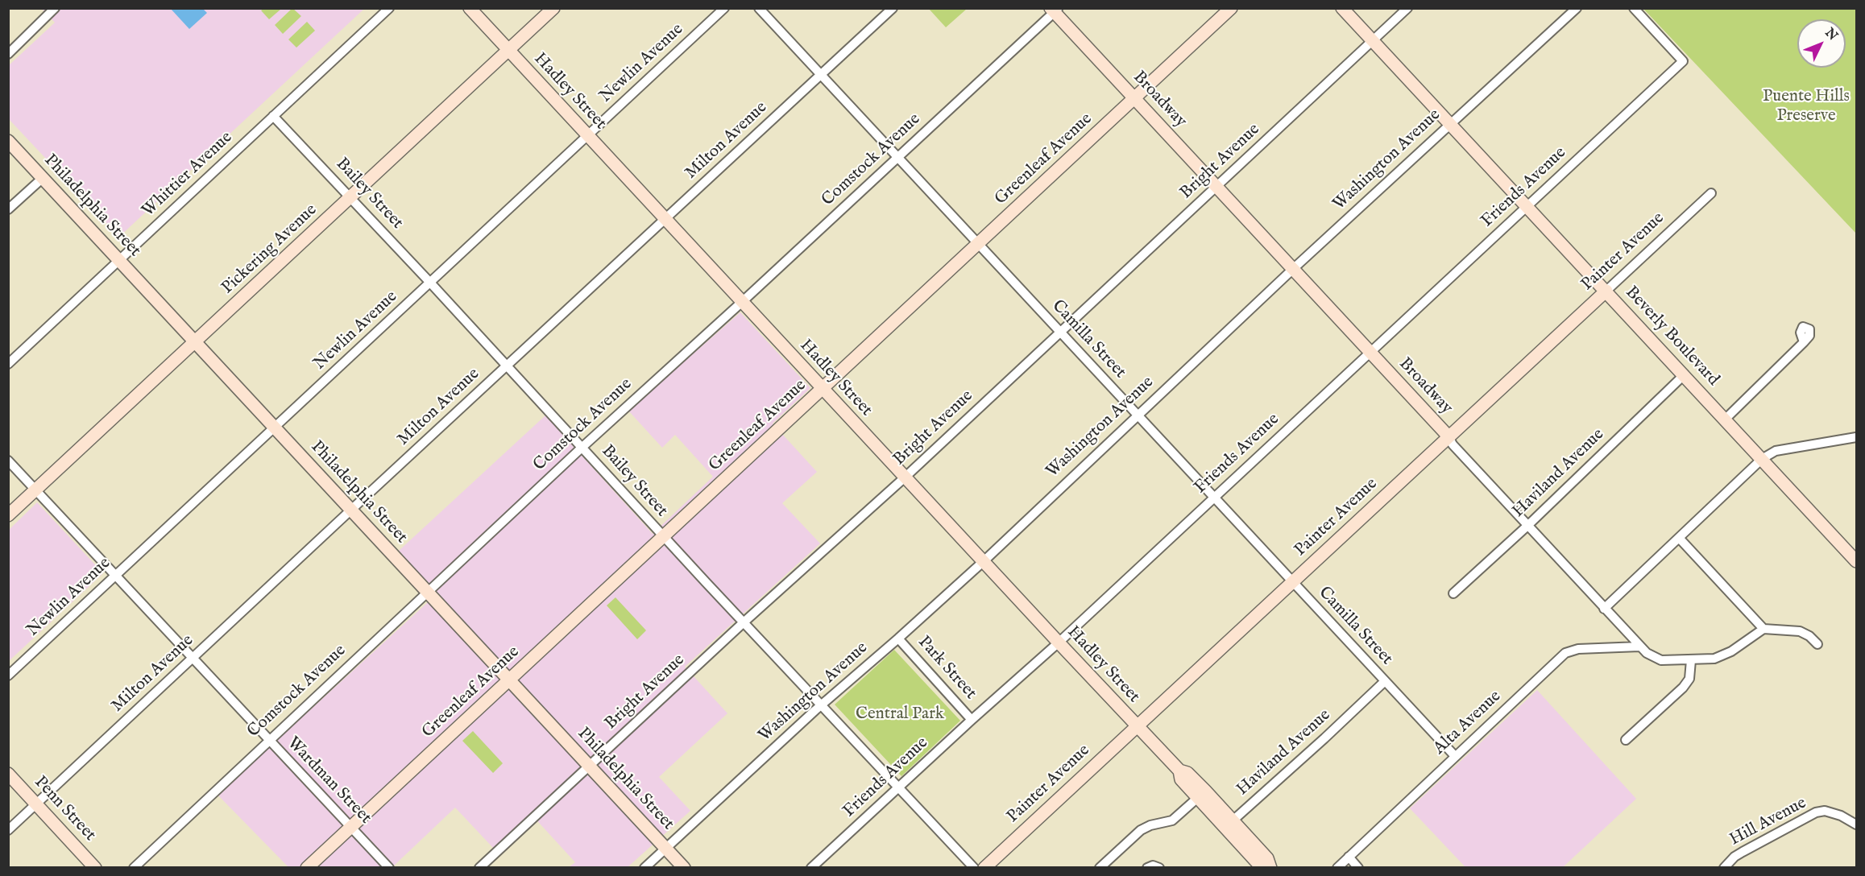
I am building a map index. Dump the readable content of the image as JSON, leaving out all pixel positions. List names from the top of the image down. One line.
{"streets":{"street":["Newlin Avenue","Hadley Street","Broadway","Milton Avenue","Greenleaf Avenue","Comstock Avenue","Washington Avenue","Bright Avenue","Whittier Avenue","Friends Avenue","Bailey Street","Philadelphia Street","Pickering Avenue","Painter Avenue","Beverly Boulevard","Camilla Street","Haviland Avenue","Park Street","Alta Avenue","Wardman Street","Penn Street","Hill Avenue"]},"crossings":[["Newlin Avenue","Hadley Street"],["Newlin Avenue","Bailey Street"],["Newlin Avenue","Philadelphia Street"],["Newlin Avenue","Wardman Street"],["Hadley Street","Milton Avenue"],["Hadley Street","Greenleaf Avenue"],["Hadley Street","Comstock Avenue"],["Hadley Street","Washington Avenue"],["Hadley Street","Bright Avenue"],["Hadley Street","Friends Avenue"],["Hadley Street","Pickering Avenue"],["Hadley Street","Painter Avenue"],["Hadley Street","Haviland Avenue"],["Broadway","Greenleaf Avenue"],["Broadway","Comstock Avenue"],["Broadway","Washington Avenue"],["Broadway","Bright Avenue"],["Broadway","Friends Avenue"],["Broadway","Painter Avenue"],["Broadway","Haviland Avenue"],["Broadway","Alta Avenue"],["Milton Avenue","Bailey Street"],["Milton Avenue","Philadelphia Street"],["Milton Avenue","Camilla Street"],["Milton Avenue","Wardman Street"],["Milton Avenue","Penn Street"],["Greenleaf Avenue","Bailey Street"],["Greenleaf Avenue","Philadelphia Street"],["Greenleaf Avenue","Camilla Street"],["Greenleaf Avenue","Wardman Street"],["Comstock Avenue","Bailey Street"],["Comstock Avenue","Philadelphia Street"],["Comstock Avenue","Camilla Street"],["Comstock Avenue","Wardman Street"],["Washington Avenue","Bailey Street"],["Washington Avenue","Philadelphia Street"],["Washington Avenue","Beverly Boulevard"],["Washington Avenue","Camilla Street"],["Washington Avenue","Park Street"],["Bright Avenue","Bailey Street"],["Bright Avenue","Philadelphia Street"],["Bright Avenue","Beverly Boulevard"],["Bright Avenue","Camilla Street"],["Whittier Avenue","Bailey Street"],["Whittier Avenue","Philadelphia Street"],["Friends Avenue","Bailey Street"],["Friends Avenue","Beverly Boulevard"],["Friends Avenue","Camilla Street"],["Friends Avenue","Park Street"],["Bailey Street","Pickering Avenue"],["Philadelphia Street","Pickering Avenue"],["Pickering Avenue","Wardman Street"],["Painter Avenue","Beverly Boulevard"],["Painter Avenue","Camilla Street"],["Beverly Boulevard","Haviland Avenue"],["Camilla Street","Haviland Avenue"],["Camilla Street","Alta Avenue"]],"parks":["Puente Hills Preserve","Central Park"],"north":"top right"}
